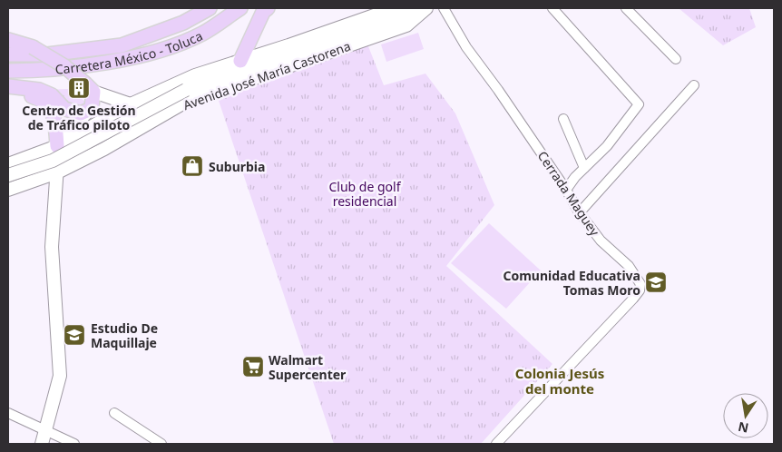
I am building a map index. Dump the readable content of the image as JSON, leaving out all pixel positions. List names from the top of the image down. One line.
{"streets":{"main road":["Carretera México - Toluca"],"street":["Avenida José María Castorena","Cerrada Maguey"]},"districts":["Colonia Jesús del monte"],"parks":["Club de golf residencial"],"places":{"building":["Centro de Gestión de Tráfico piloto"],"shop":["Suburbia"],"school or university":["Comunidad Educativa Tomas Moro","Estudio De Maquillaje"],"supermarket":["Walmart Supercenter"]},"north":"bottom"}
